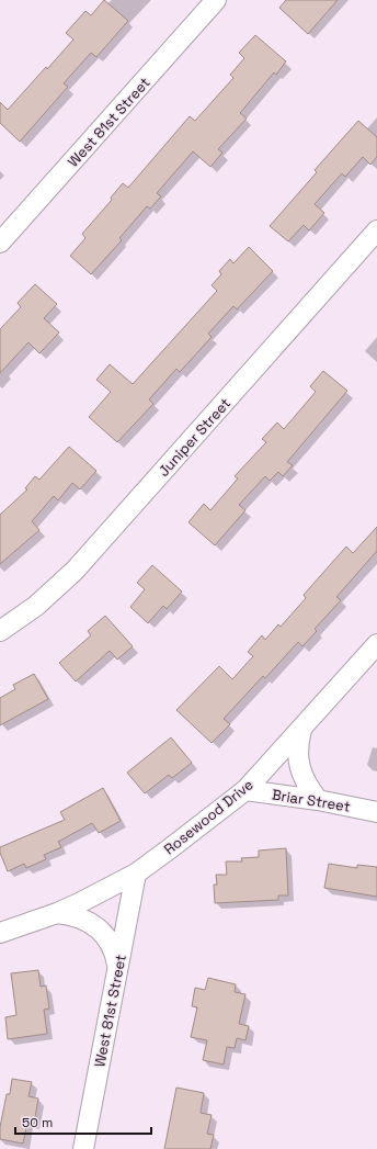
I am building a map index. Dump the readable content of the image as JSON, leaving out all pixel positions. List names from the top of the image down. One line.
{"streets":{"street":["West 81st Street","Juniper Street","Briar Street","Rosewood Drive"]},"crossings":[["West 81st Street","Rosewood Drive"],["Briar Street","Rosewood Drive"]],"scale_bar":"50 m"}
